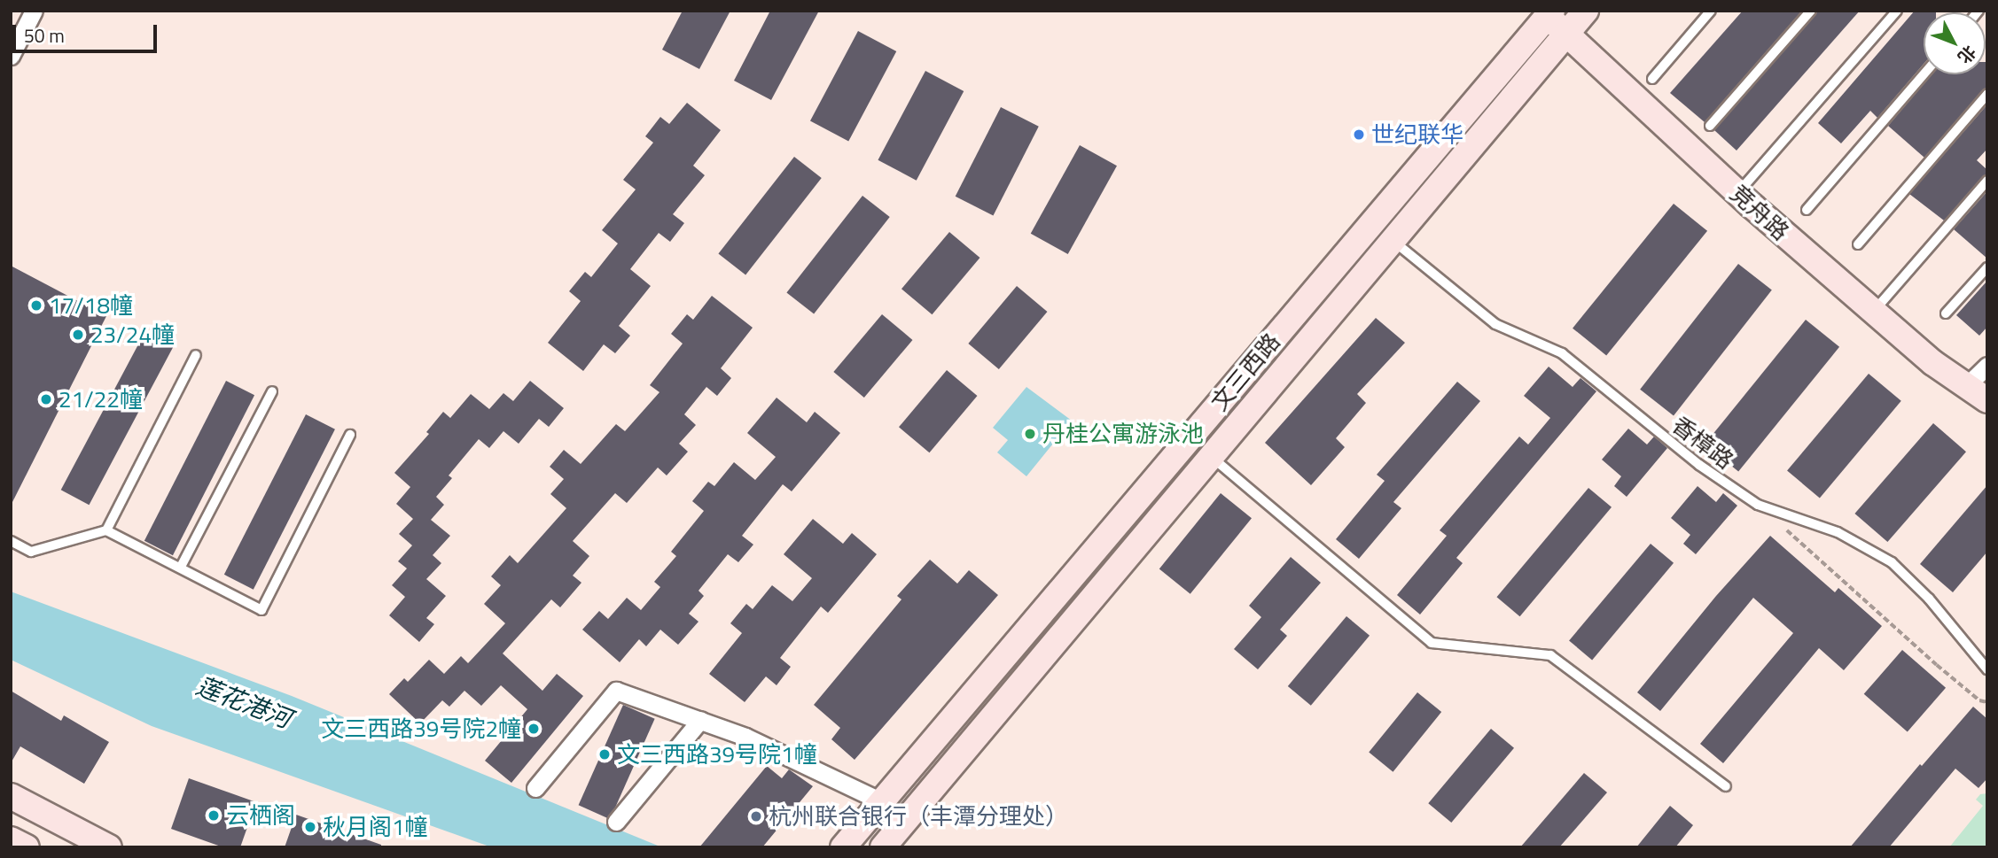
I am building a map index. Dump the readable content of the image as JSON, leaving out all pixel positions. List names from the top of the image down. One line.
{"streets":{"main road":["竞舟路","文三西路"],"lane":["香樟路"]},"crossings":[["竞舟路","文三西路"],["文三西路","香樟路"]],"water":["莲花港河"],"places":["世纪联华","17/18幢","23/24幢","21/22幢","丹桂公寓游泳池","文三西路39号院2幢","文三西路39号院1幢","云栖阁","杭州联合银行（丰潭分理处）","秋月阁1幢"],"scale_bar":"50 m","north":"bottom right"}
